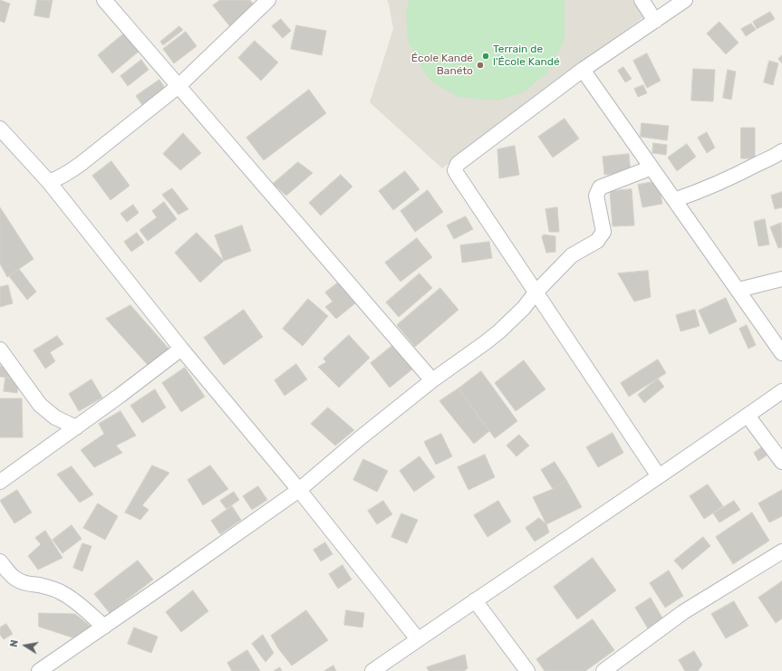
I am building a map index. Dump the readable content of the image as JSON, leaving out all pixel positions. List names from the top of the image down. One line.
{"places":["Terrain de l'École Kandé","École Kandé Banéto"],"north":"left"}
